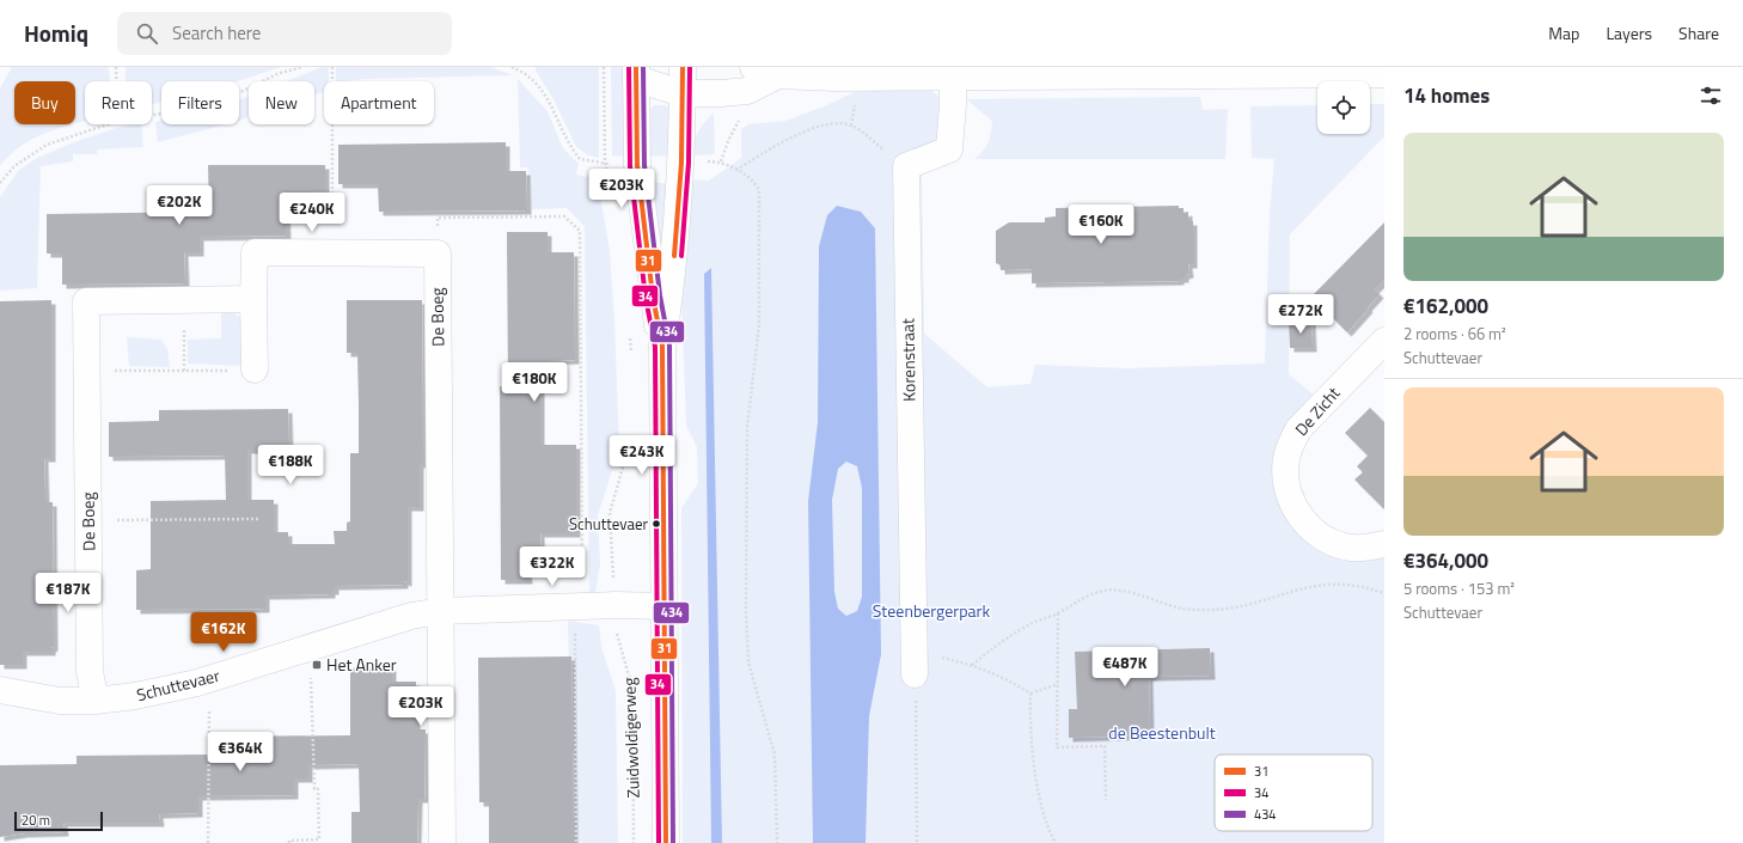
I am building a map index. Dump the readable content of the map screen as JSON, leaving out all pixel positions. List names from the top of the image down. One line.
{"streets":{"street":["De Boeg","Korenstraat","De Zicht","Schuttevaer","Zuidwoldigerweg"]},"crossings":[["De Boeg","Schuttevaer"],["Schuttevaer","Zuidwoldigerweg"]],"parks":["Steenbergerpark","de Beestenbult"],"places":{"other":["Schuttevaer"],"transit":["Het Anker"]},"lines":["transit line 31","transit line 34","transit line 434"],"legend":["31","34","434"],"scale_bar":"20 m","page":{"header":"Homiq","search":"Search here","nav":["Map","Layers","Share"],"heading":"14 homes","chip":["Buy","Rent","Filters","New","Apartment"],"list":[{"name":"€162,000","note":"2 rooms · 66 m² · Schuttevaer"},{"name":"€364,000","note":"5 rooms · 153 m² · Schuttevaer"}],"price":["€203K","€202K","€240K","€160K","€272K","€180K","€243K","€188K","€322K","€187K","€162K","€487K","€203K","€364K"],"scale":"20 m"}}
